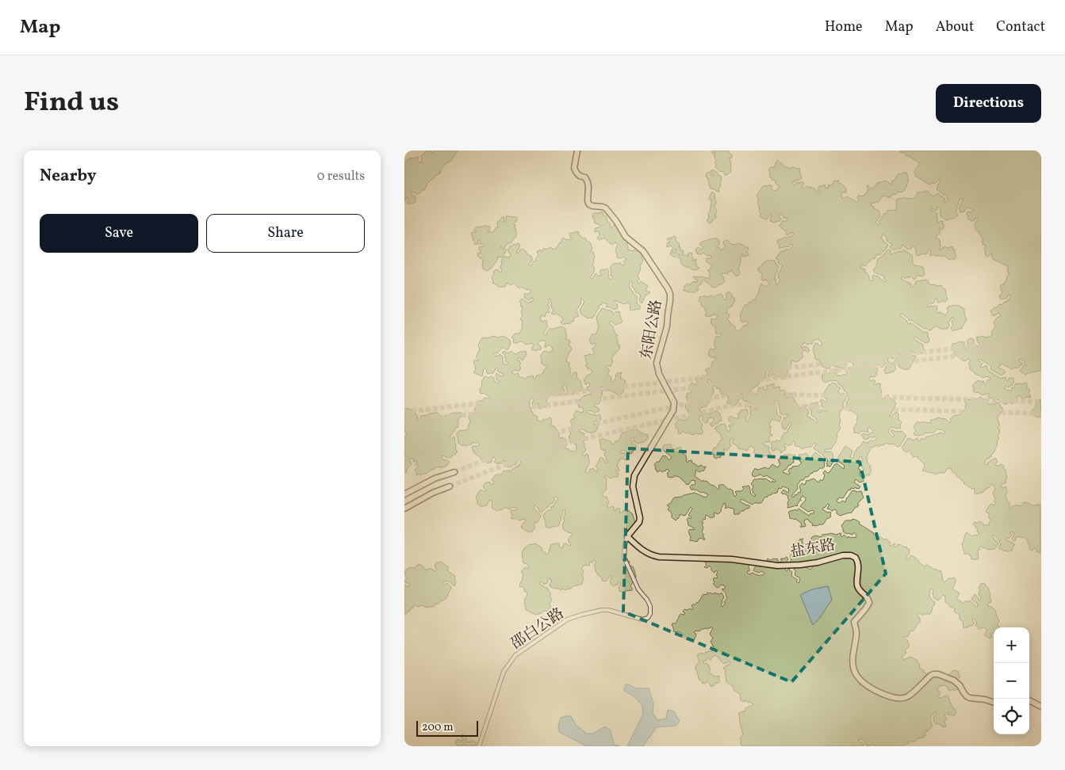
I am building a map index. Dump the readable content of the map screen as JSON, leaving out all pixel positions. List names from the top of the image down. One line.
{"streets":{"highway":["东阳公路","盐东路"],"street":["邵白公路"]},"crossings":[["东阳公路","盐东路"],["东阳公路","邵白公路"],["盐东路","邵白公路"]],"scale_bar":"200 m","page":{"header":"Map","nav":["Home","Map","About","Contact"],"title":"Find us","buttons":["Directions",["Save","Share"]],"heading":["Nearby","0 results"],"map_buttons":["+","−"],"scale":"200 m"}}
